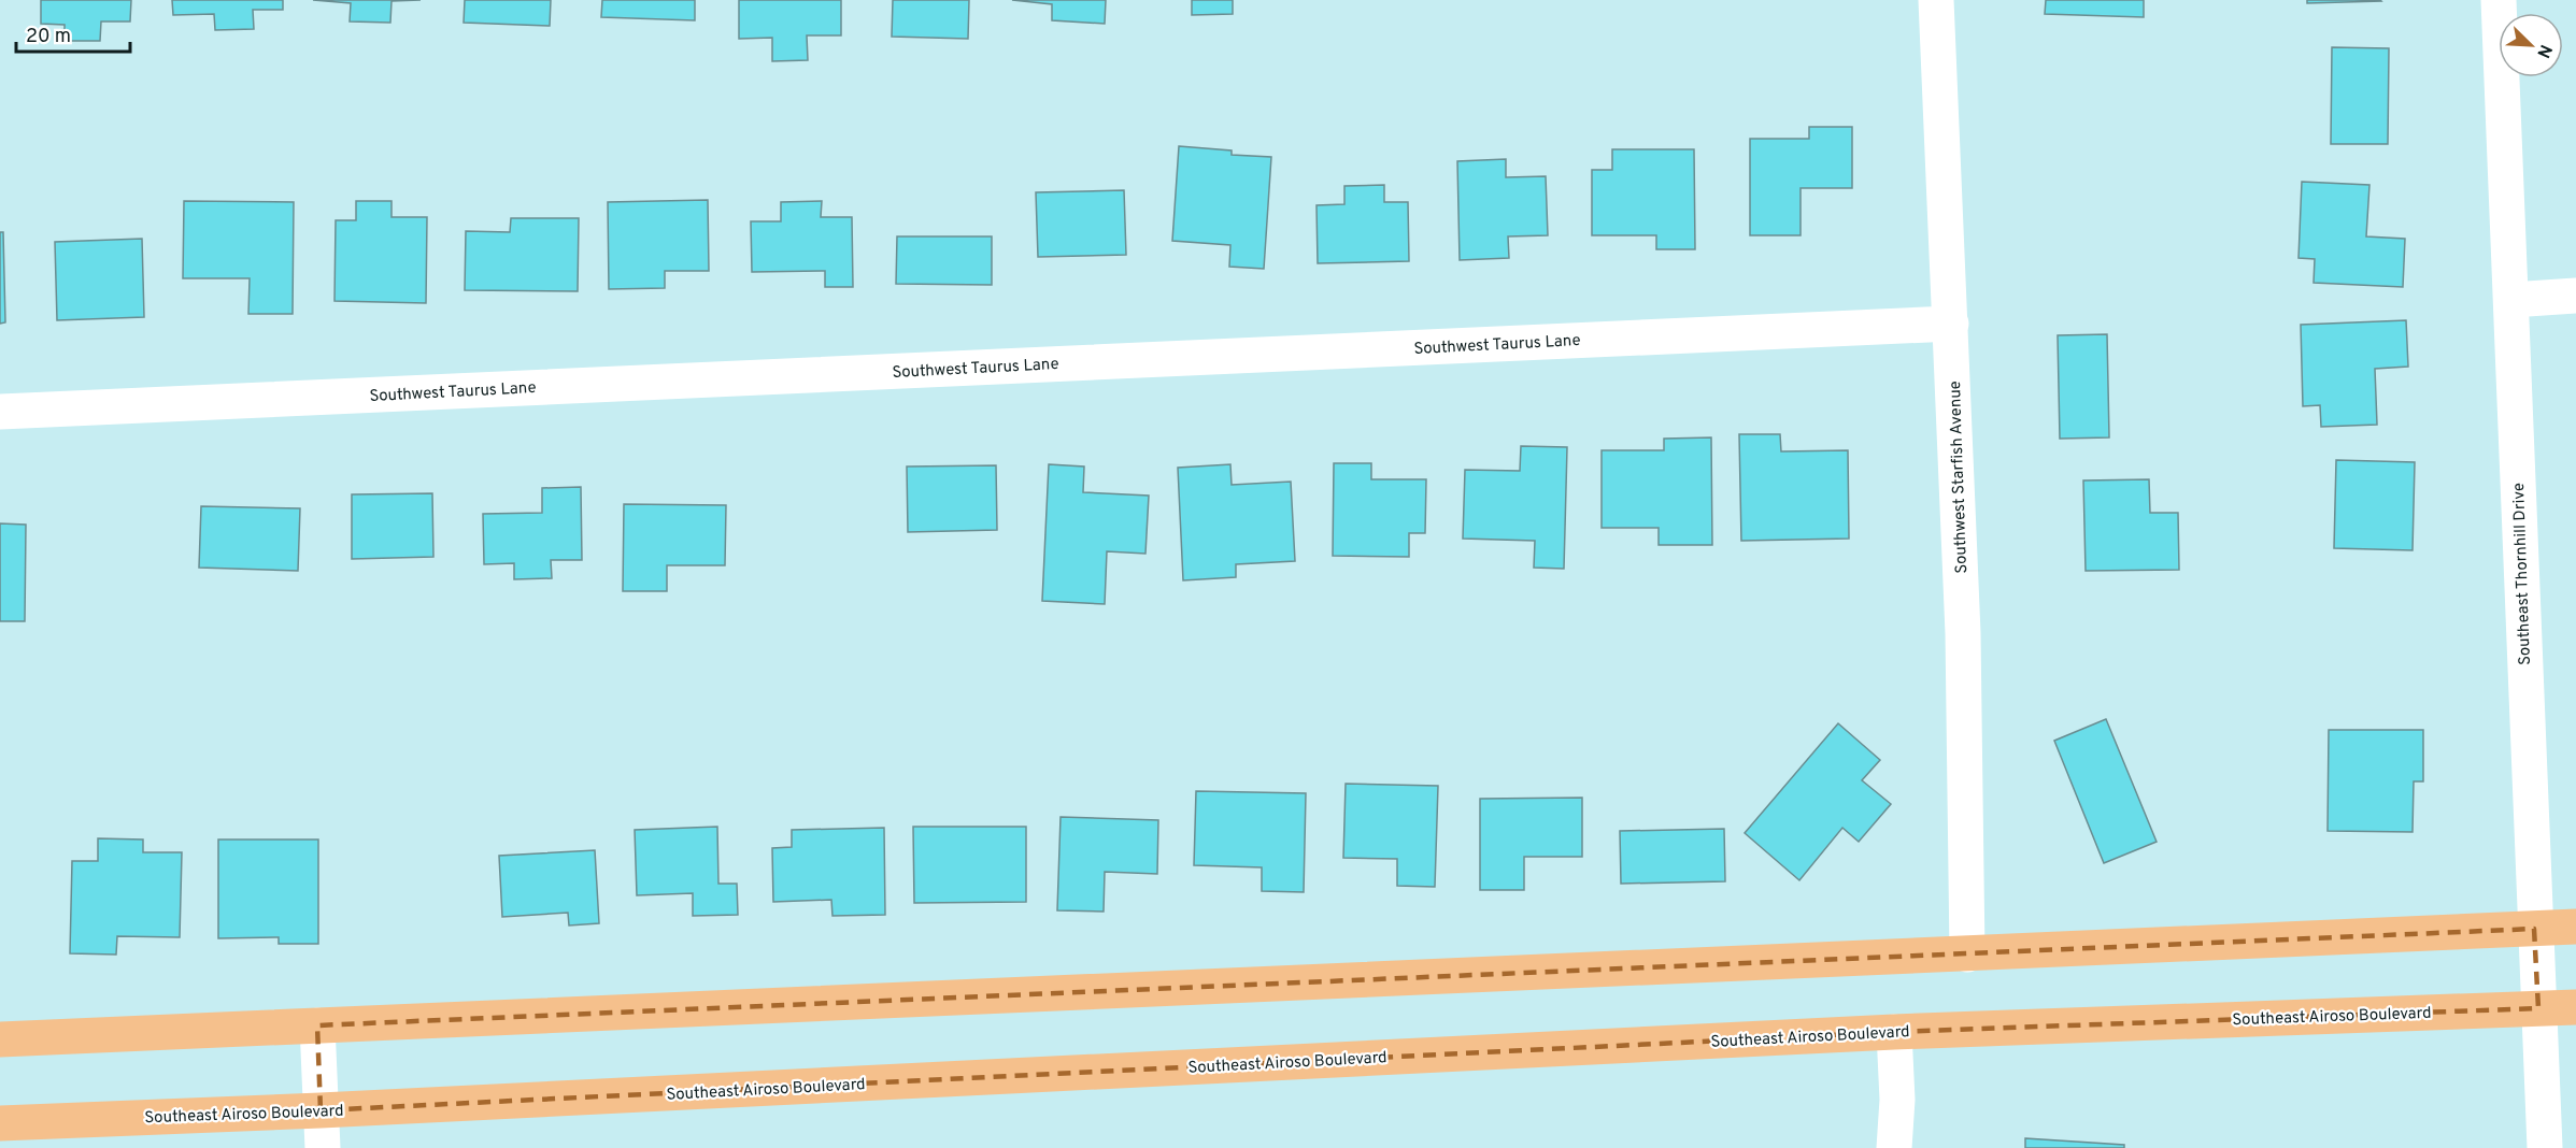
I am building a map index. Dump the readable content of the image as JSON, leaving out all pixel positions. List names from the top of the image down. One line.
{"streets":{"main road":["Southeast Airoso Boulevard"],"street":["Southwest Taurus Lane","Southwest Starfish Avenue","Southeast Thornhill Drive"]},"crossings":[["Southwest Taurus Lane","Southwest Starfish Avenue"],["Southeast Thornhill Drive","Southeast Airoso Boulevard"]],"scale_bar":"20 m","north":"bottom right"}
